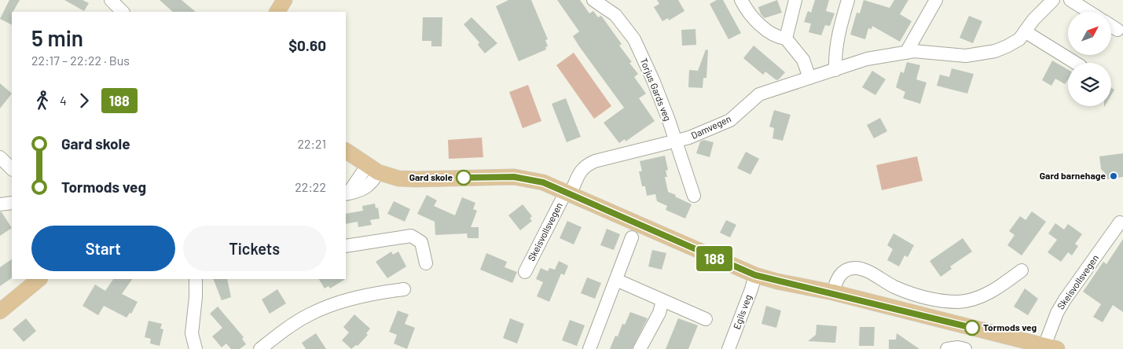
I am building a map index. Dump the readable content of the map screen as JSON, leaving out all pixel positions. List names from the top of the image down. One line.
{"streets":{"main road":["Skeisvollsvegen"],"street":["Torjus Gards veg","Damvegen","Egils veg"]},"crossings":[["Torjus Gards veg","Damvegen"],["Damvegen","Skeisvollsvegen"],["Skeisvollsvegen","Egils veg"]],"places":["Gard barnehage","Gard skole","Tormods veg"],"lines":["bus line 188"],"north":"top right","page":{"on_map":"188","heading":["5 min","22:17 – 22:22 · Bus","$0.60"],"legs":["4","188"],"list":[{"name":"Gard skole","value":"22:21"},{"name":"Tormods veg","value":"22:22"}],"buttons":["Start","Tickets"]}}
